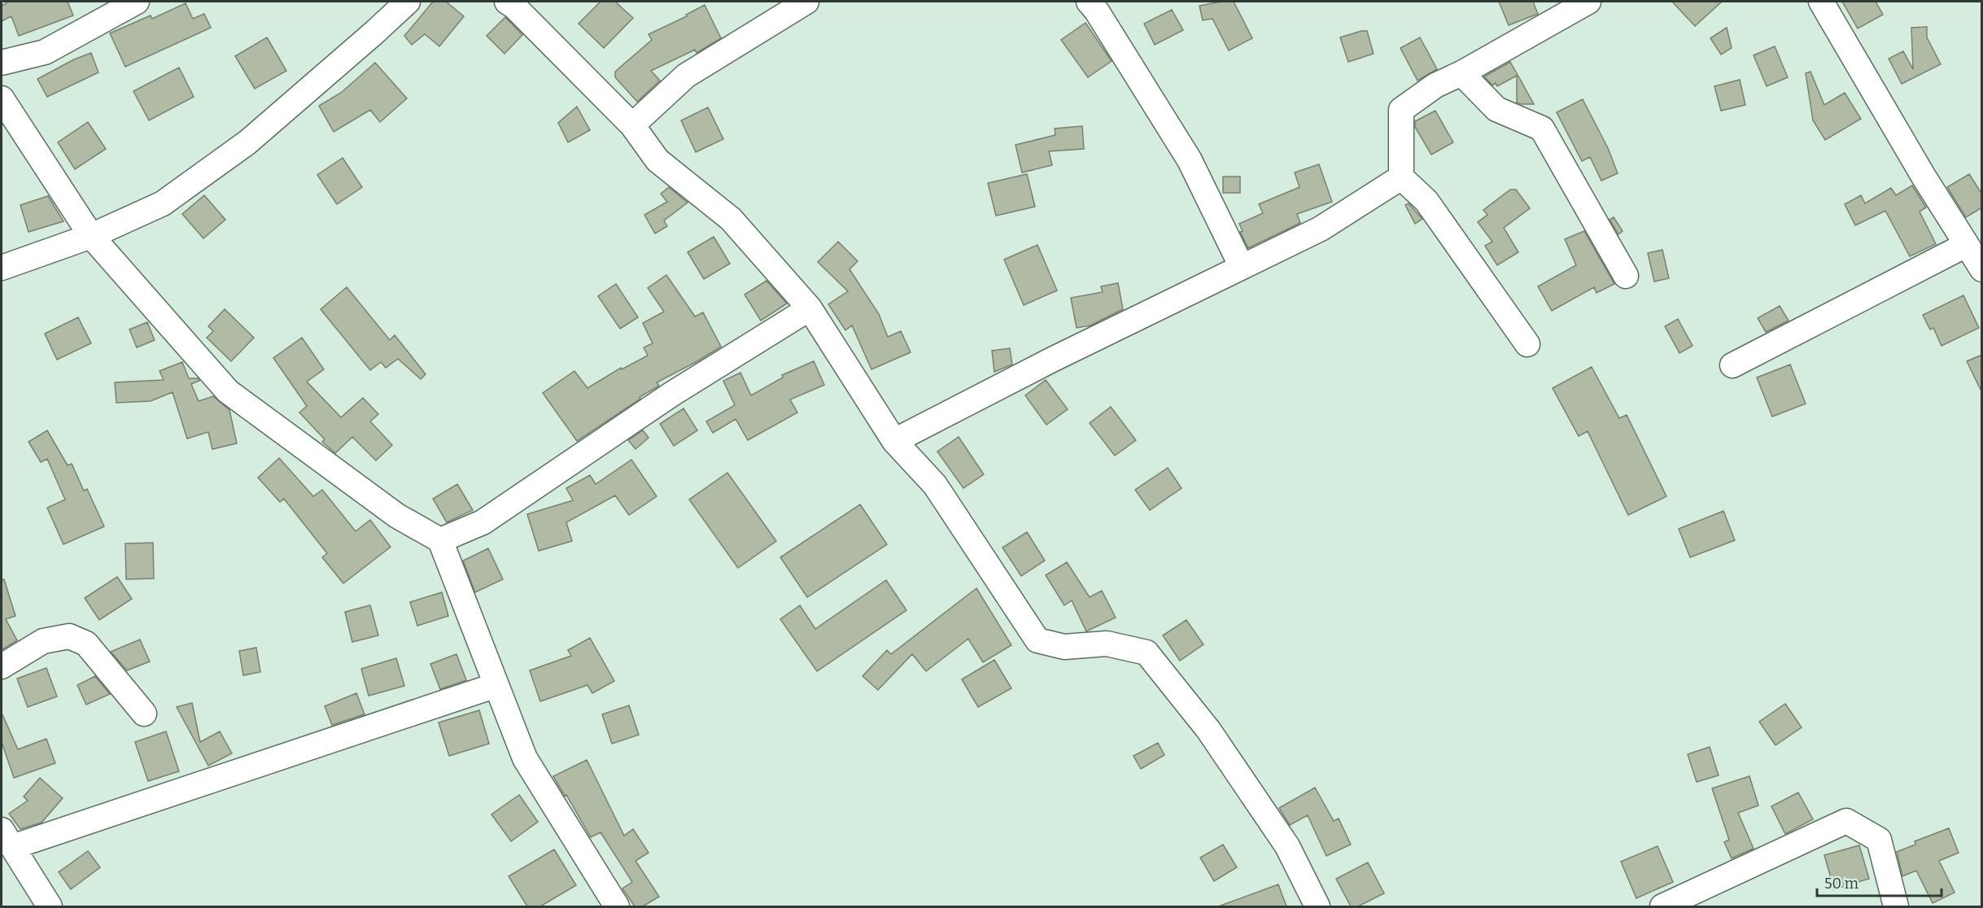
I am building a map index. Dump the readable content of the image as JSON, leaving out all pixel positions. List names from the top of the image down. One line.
{"scale_bar":"50 m"}
